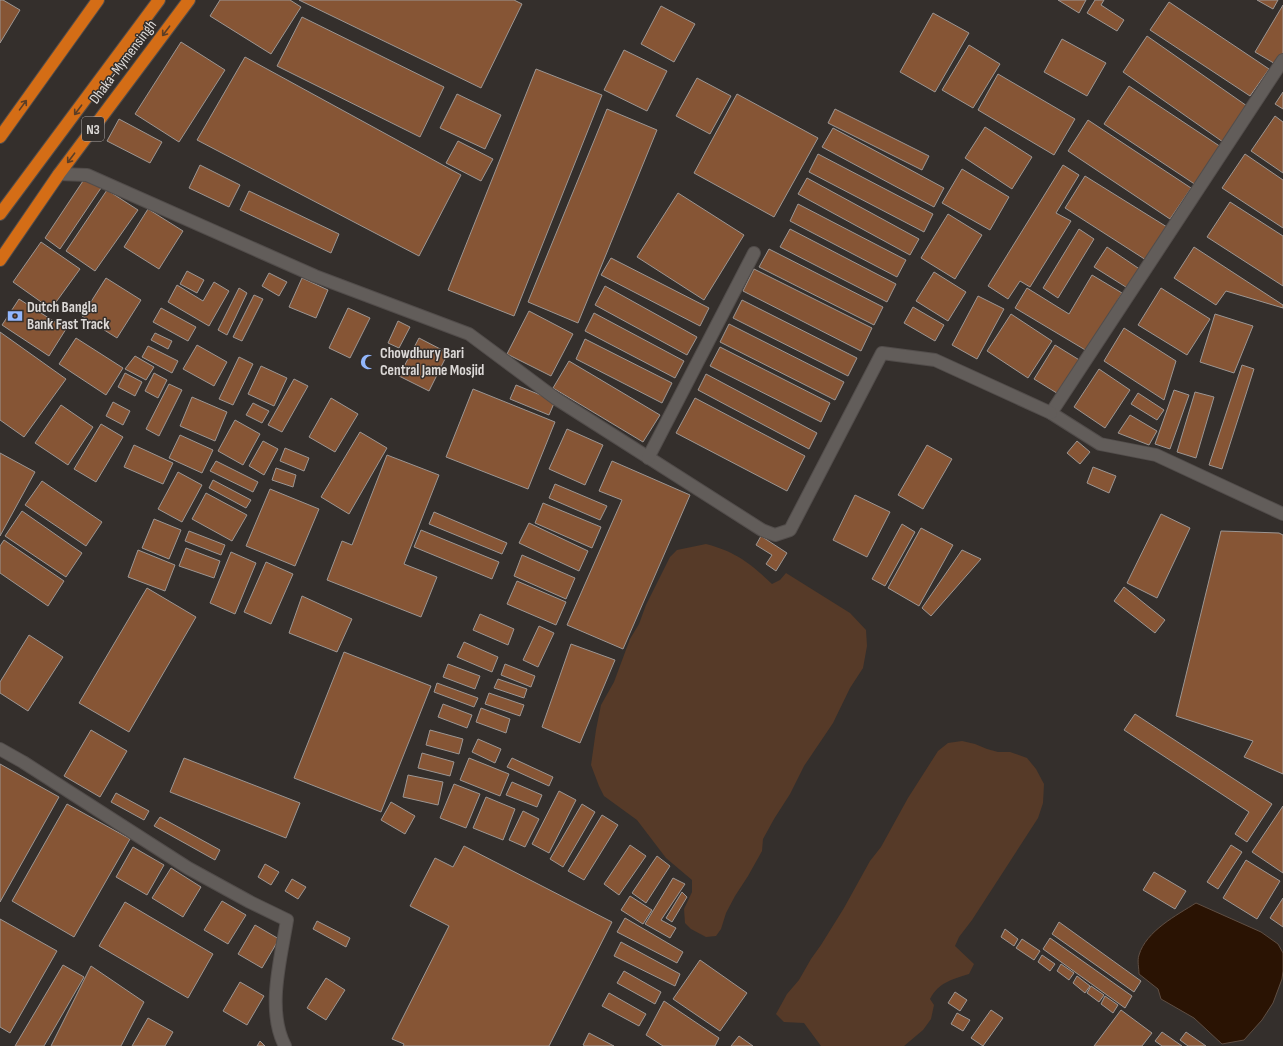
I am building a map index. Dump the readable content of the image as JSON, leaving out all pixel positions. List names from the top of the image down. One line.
{"streets":{"highway":["Dhaka-Mymensingh","N3"]},"places":{"bank":["Dutch Bangla Bank Fast Track"],"mosque":["Chowdhury Bari Central Jame Mosjid"]}}
